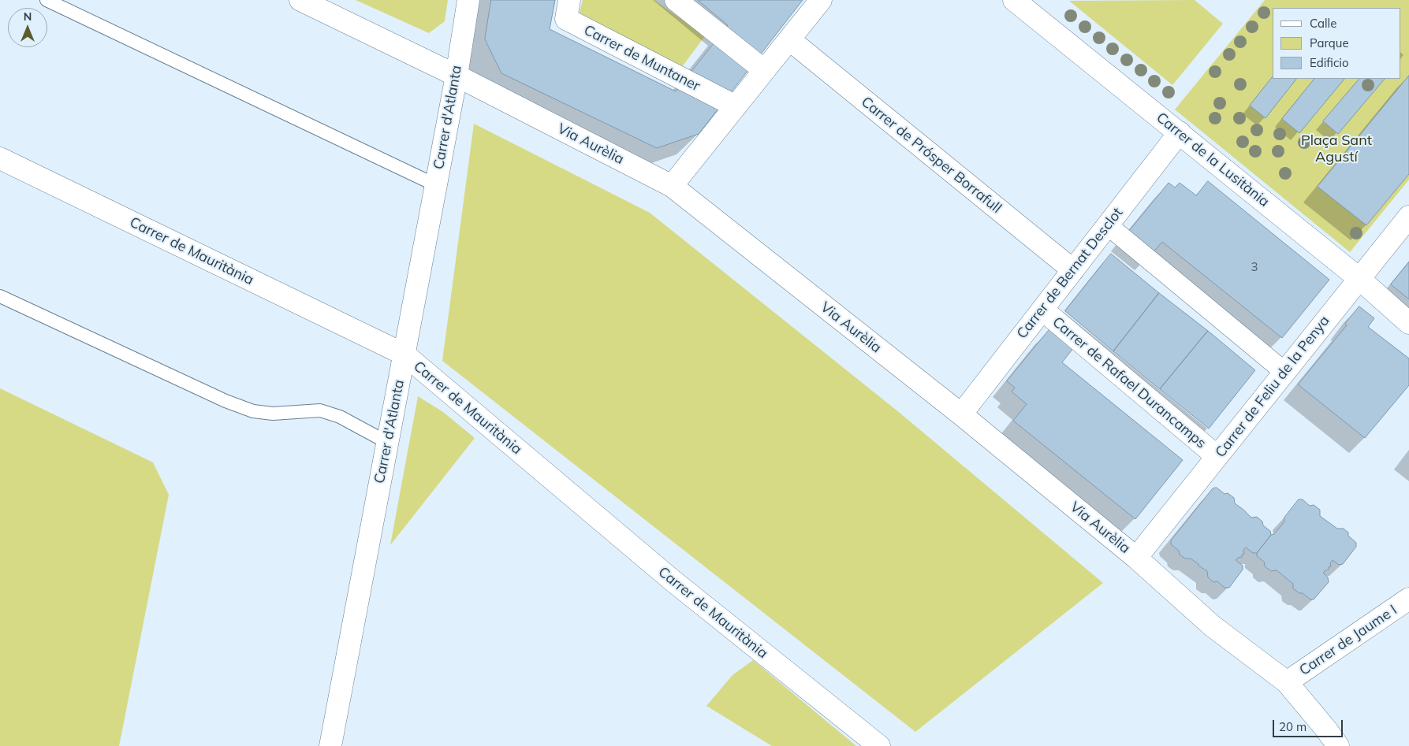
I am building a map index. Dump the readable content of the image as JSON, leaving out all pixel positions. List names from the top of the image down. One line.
{"streets":{"street":["Carrer de Muntaner","Carrer d'Atlanta","Via Aurèlia","Carrer de Prósper Borrafull","Carrer de la Lusitània","Carrer de Mauritània","Carrer de Bernat Desclot","Carrer de Rafael Durancamps","Carrer de Feliu de la Penya","Carrer de Jaume I"]},"crossings":[["Carrer d'Atlanta","Via Aurèlia"],["Carrer d'Atlanta","Carrer de Mauritània"],["Via Aurèlia","Carrer de Bernat Desclot"],["Via Aurèlia","Carrer de Feliu de la Penya"],["Via Aurèlia","Carrer de Jaume I"],["Carrer de Prósper Borrafull","Carrer de Bernat Desclot"],["Carrer de la Lusitània","Carrer de Bernat Desclot"],["Carrer de la Lusitània","Carrer de Feliu de la Penya"],["Carrer de Bernat Desclot","Carrer de Rafael Durancamps"],["Carrer de Rafael Durancamps","Carrer de Feliu de la Penya"]],"parks":["Plaça Sant Agustí"],"house_numbers":["3"],"legend":["Calle","Parque","Edificio"],"scale_bar":"20 m","north":"top"}
